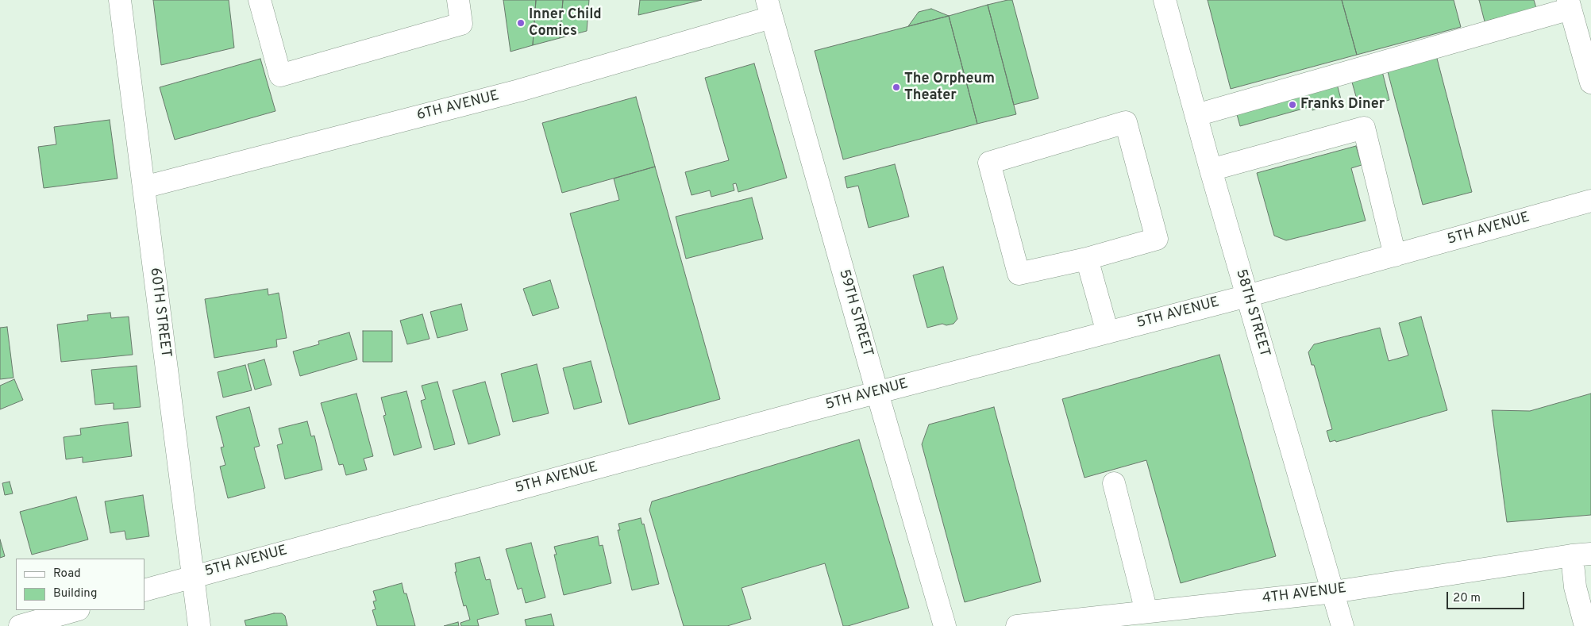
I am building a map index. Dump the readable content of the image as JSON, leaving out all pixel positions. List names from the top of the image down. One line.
{"streets":{"street":["6TH AVENUE","5TH AVENUE","60TH STREET","59TH STREET","58TH STREET","4TH AVENUE"]},"crossings":[["6TH AVENUE","60TH STREET"],["6TH AVENUE","59TH STREET"],["5TH AVENUE","60TH STREET"],["5TH AVENUE","59TH STREET"],["5TH AVENUE","58TH STREET"],["58TH STREET","4TH AVENUE"]],"places":["Inner Child Comics","The Orpheum Theater","Franks Diner"],"legend":["Road","Building"],"scale_bar":"20 m"}
